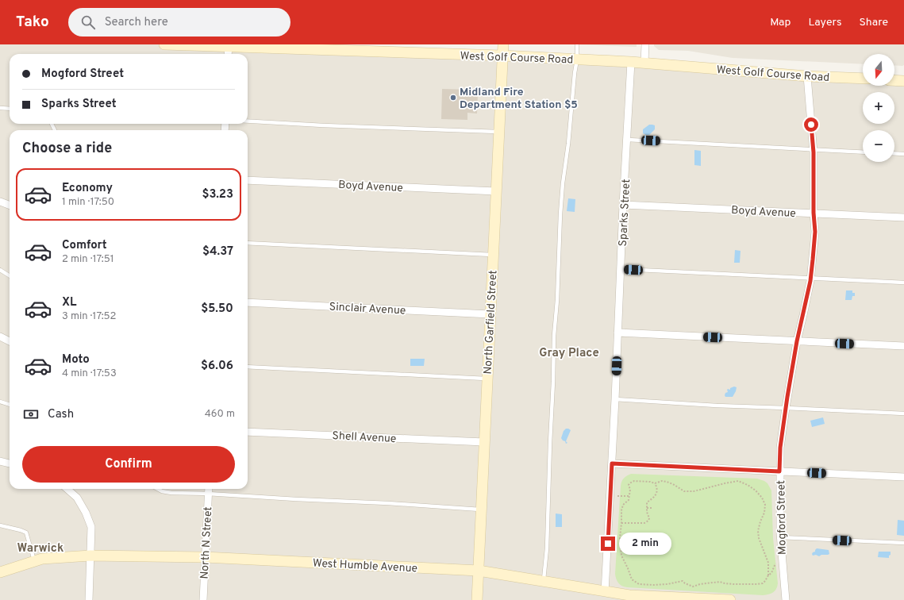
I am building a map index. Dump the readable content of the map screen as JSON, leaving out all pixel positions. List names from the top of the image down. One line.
{"streets":{"main road":["West Golf Course Road","North Garfield Street","West Humble Avenue"],"street":["Boyd Avenue","Sparks Street","Sinclair Avenue","Shell Avenue","Mogford Street","North N Street"]},"crossings":[["West Golf Course Road","Sparks Street"],["West Golf Course Road","North Garfield Street"],["West Golf Course Road","Mogford Street"],["Boyd Avenue","Sparks Street"],["Boyd Avenue","North Garfield Street"],["Boyd Avenue","Mogford Street"],["Sparks Street","West Humble Avenue"],["Sinclair Avenue","North Garfield Street"],["North Garfield Street","Shell Avenue"],["North Garfield Street","West Humble Avenue"],["North N Street","West Humble Avenue"]],"districts":["Gray Place","Warwick"],"places":["Midland Fire Department Station $5"],"north":"bottom","page":{"header":"Tako","search":"Search here","nav":["Map","Layers","Share"],"map_buttons":["+","−"],"banner":["Mogford Street","Sparks Street"],"heading":"Choose a ride","list":[{"name":"Economy","note":"1 min · 17:50","value":"$3.23"},{"name":"Comfort","note":"2 min · 17:51","value":"$4.37"},{"name":"XL","note":"3 min · 17:52","value":"$5.50"},{"name":"Moto","note":"4 min · 17:53","value":"$6.06"}],"pay":["Cash","460 m"],"buttons":"Confirm","bubble":"2 min"}}
